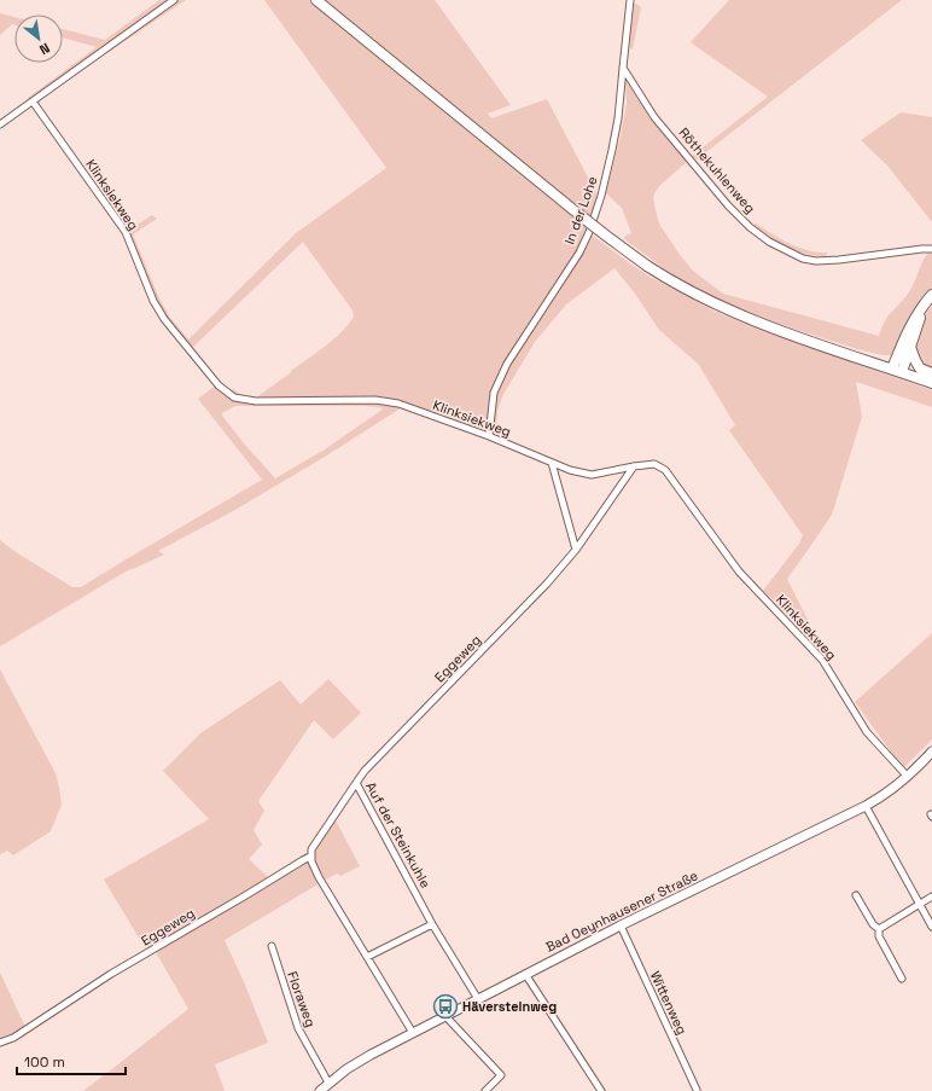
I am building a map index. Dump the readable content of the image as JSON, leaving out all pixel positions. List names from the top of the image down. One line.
{"streets":{"main road":["Bad Oeynhausener Straße"],"street":["Röthekuhlenweg","Klinksiekweg","In der Lohe","Eggeweg","Auf der Steinkuhle","Floraweg","Wittenweg"]},"crossings":[["Röthekuhlenweg","In der Lohe"],["Klinksiekweg","In der Lohe"],["Klinksiekweg","Eggeweg"],["Klinksiekweg","Bad Oeynhausener Straße"],["Eggeweg","Auf der Steinkuhle"],["Auf der Steinkuhle","Bad Oeynhausener Straße"],["Bad Oeynhausener Straße","Floraweg"],["Bad Oeynhausener Straße","Wittenweg"]],"places":{"bus stop":["Häversteinweg"]},"scale_bar":"100 m","north":"bottom right"}
